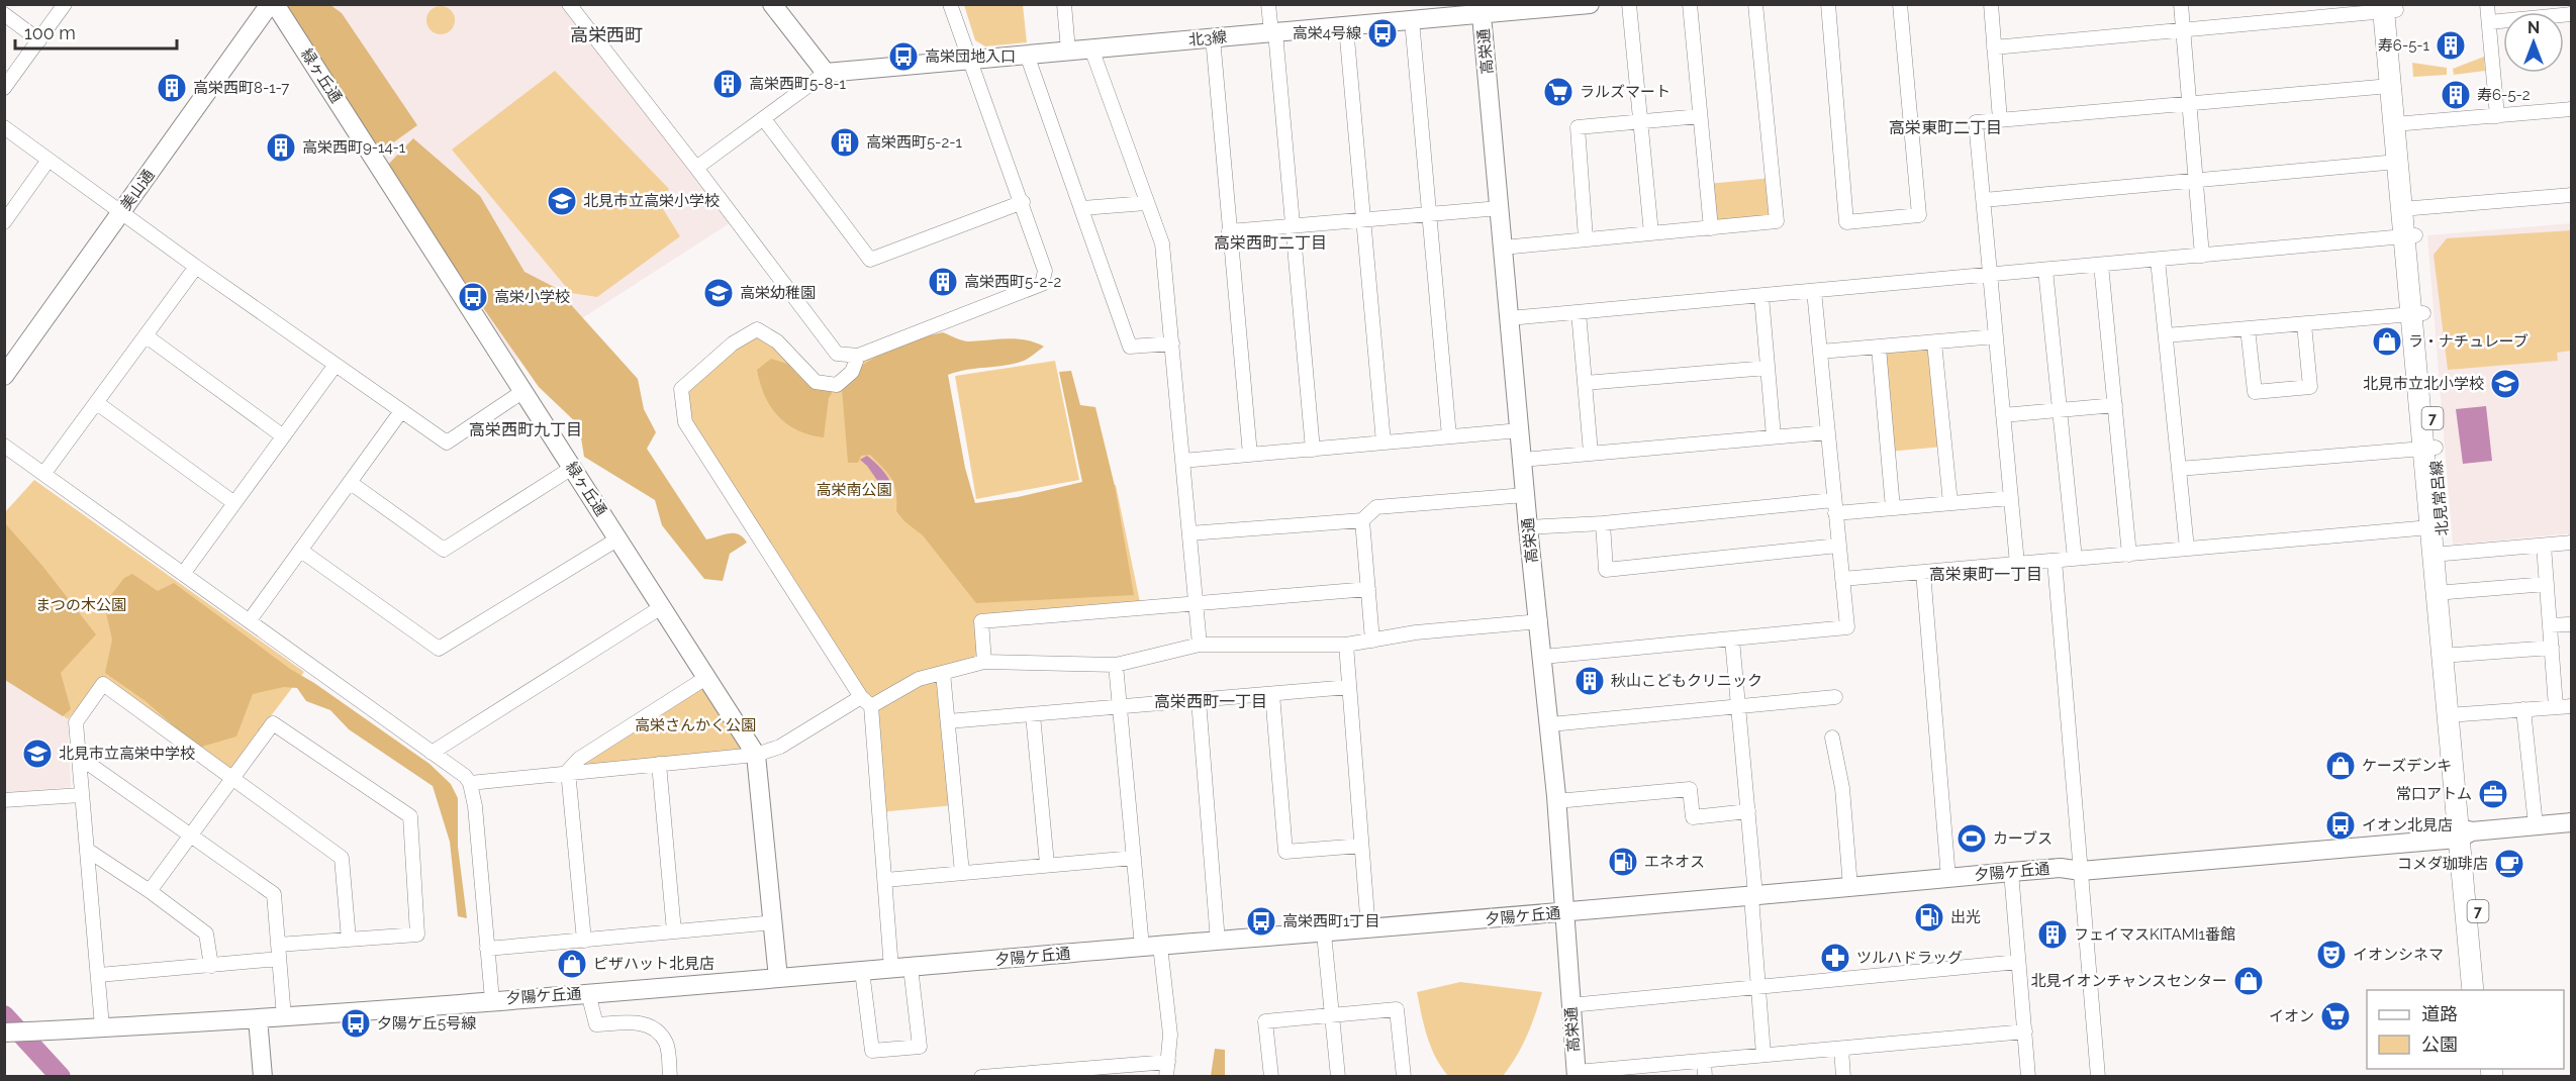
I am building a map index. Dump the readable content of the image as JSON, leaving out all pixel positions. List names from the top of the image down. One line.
{"streets":{"main road":["7","北見常呂線"],"street":["北3線","高栄通","緑ヶ丘通","美山通","夕陽ケ丘通"]},"crossings":[["北3線","高栄通"],["高栄通","夕陽ケ丘通"],["緑ヶ丘通","美山通"],["緑ヶ丘通","夕陽ケ丘通"],["北見常呂線","夕陽ケ丘通"]],"districts":["高栄西町","高栄東町二丁目","高栄西町二丁目","高栄西町九丁目","高栄東町一丁目","高栄西町一丁目"],"parks":["高栄南公園","まつの木公園","高栄さんかく公園"],"places":{"bus stop":["高栄4号線","高栄団地入口","高栄小学校","イオン北見店","高栄西町1丁目","夕陽ケ丘5号線"],"building":["寿6-5-1","高栄西町5-8-1","高栄西町8-1-7","寿6-5-2","高栄西町5-2-1","高栄西町9-14-1","高栄西町5-2-2","秋山こどもクリニック","フェイマスKITAMI1番館"],"supermarket":["ラルズマート","イオン"],"school or university":["北見市立高栄小学校","高栄幼稚園","北見市立北小学校","北見市立高栄中学校"],"shop":["ラ・ナチュレーブ","ケーズデンキ","ピザハット北見店","北見イオンチャンスセンター"],"office":["常口アトム"],"sports":["カーブス"],"fuel station":["エネオス","出光"],"cafe":["コメダ珈琲店"],"theatre":["イオンシネマ"],"pharmacy":["ツルハドラッグ"]},"legend":["道路","公園"],"scale_bar":"100 m","north":"top"}
